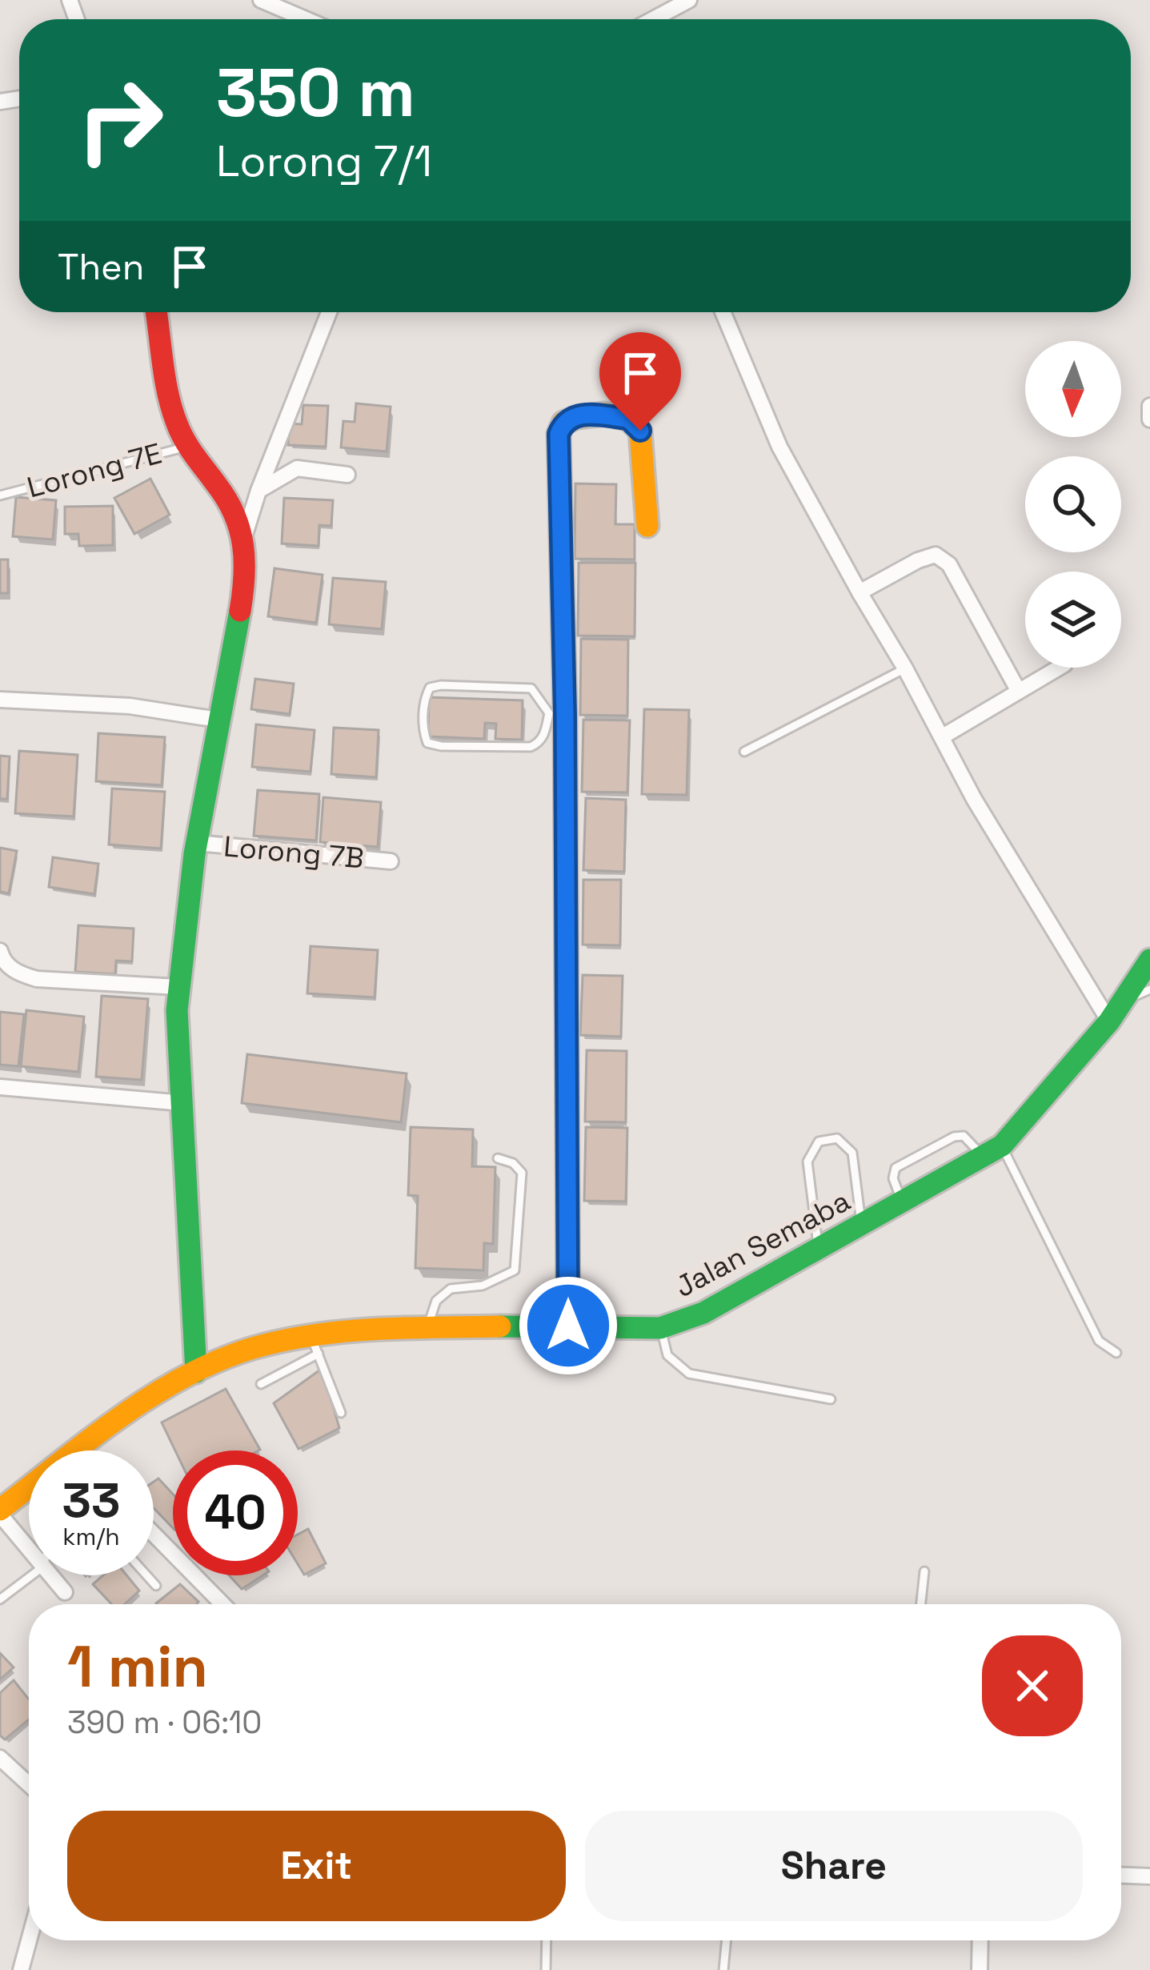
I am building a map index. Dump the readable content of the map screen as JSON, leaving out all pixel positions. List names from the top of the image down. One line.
{"streets":{"street":["Lorong 7B","Jalan Semaba"],"lane":["Lorong 7E"]},"north":"bottom","page":{"turn":["350 m","Lorong 7/1"],"then":"Then","speed":"33 km/h","limit":"40","heading":["1 min","390 m · 06:10"],"buttons":["Exit","Share"]}}
